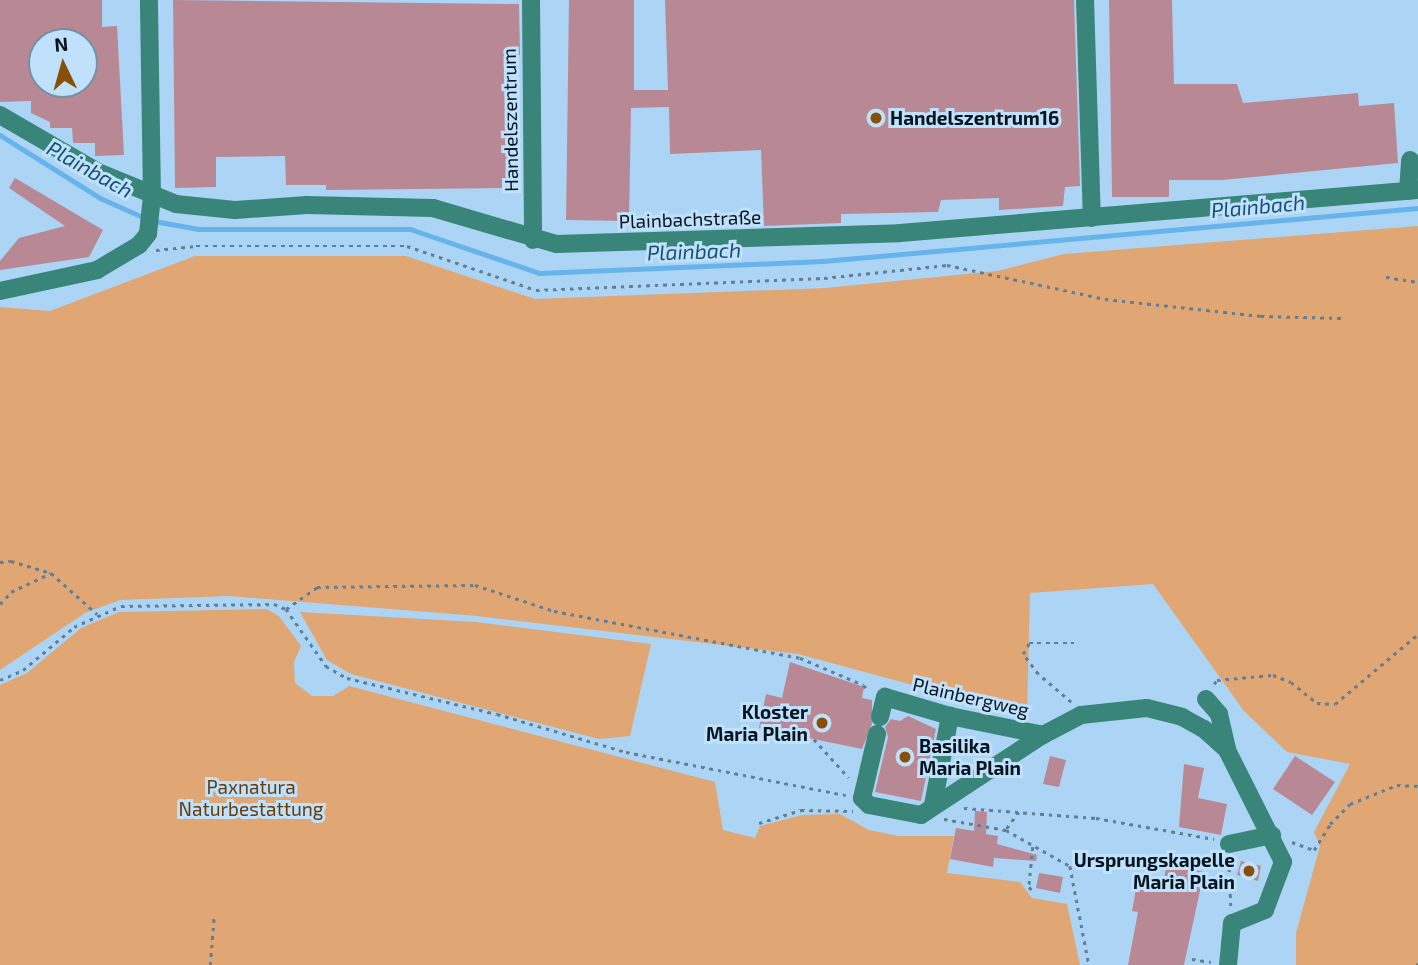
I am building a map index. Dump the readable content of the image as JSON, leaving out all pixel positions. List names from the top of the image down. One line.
{"streets":{"street":["Handelszentrum","Plainbachstraße","Plainbergweg"]},"crossings":[["Handelszentrum","Plainbachstraße"]],"water":["Plainbach"],"parks":["Paxnatura Naturbestattung"],"places":["Handelszentrum16","Kloster Maria Plain","Basilika Maria Plain","Ursprungskapelle Maria Plain"],"north":"top"}
